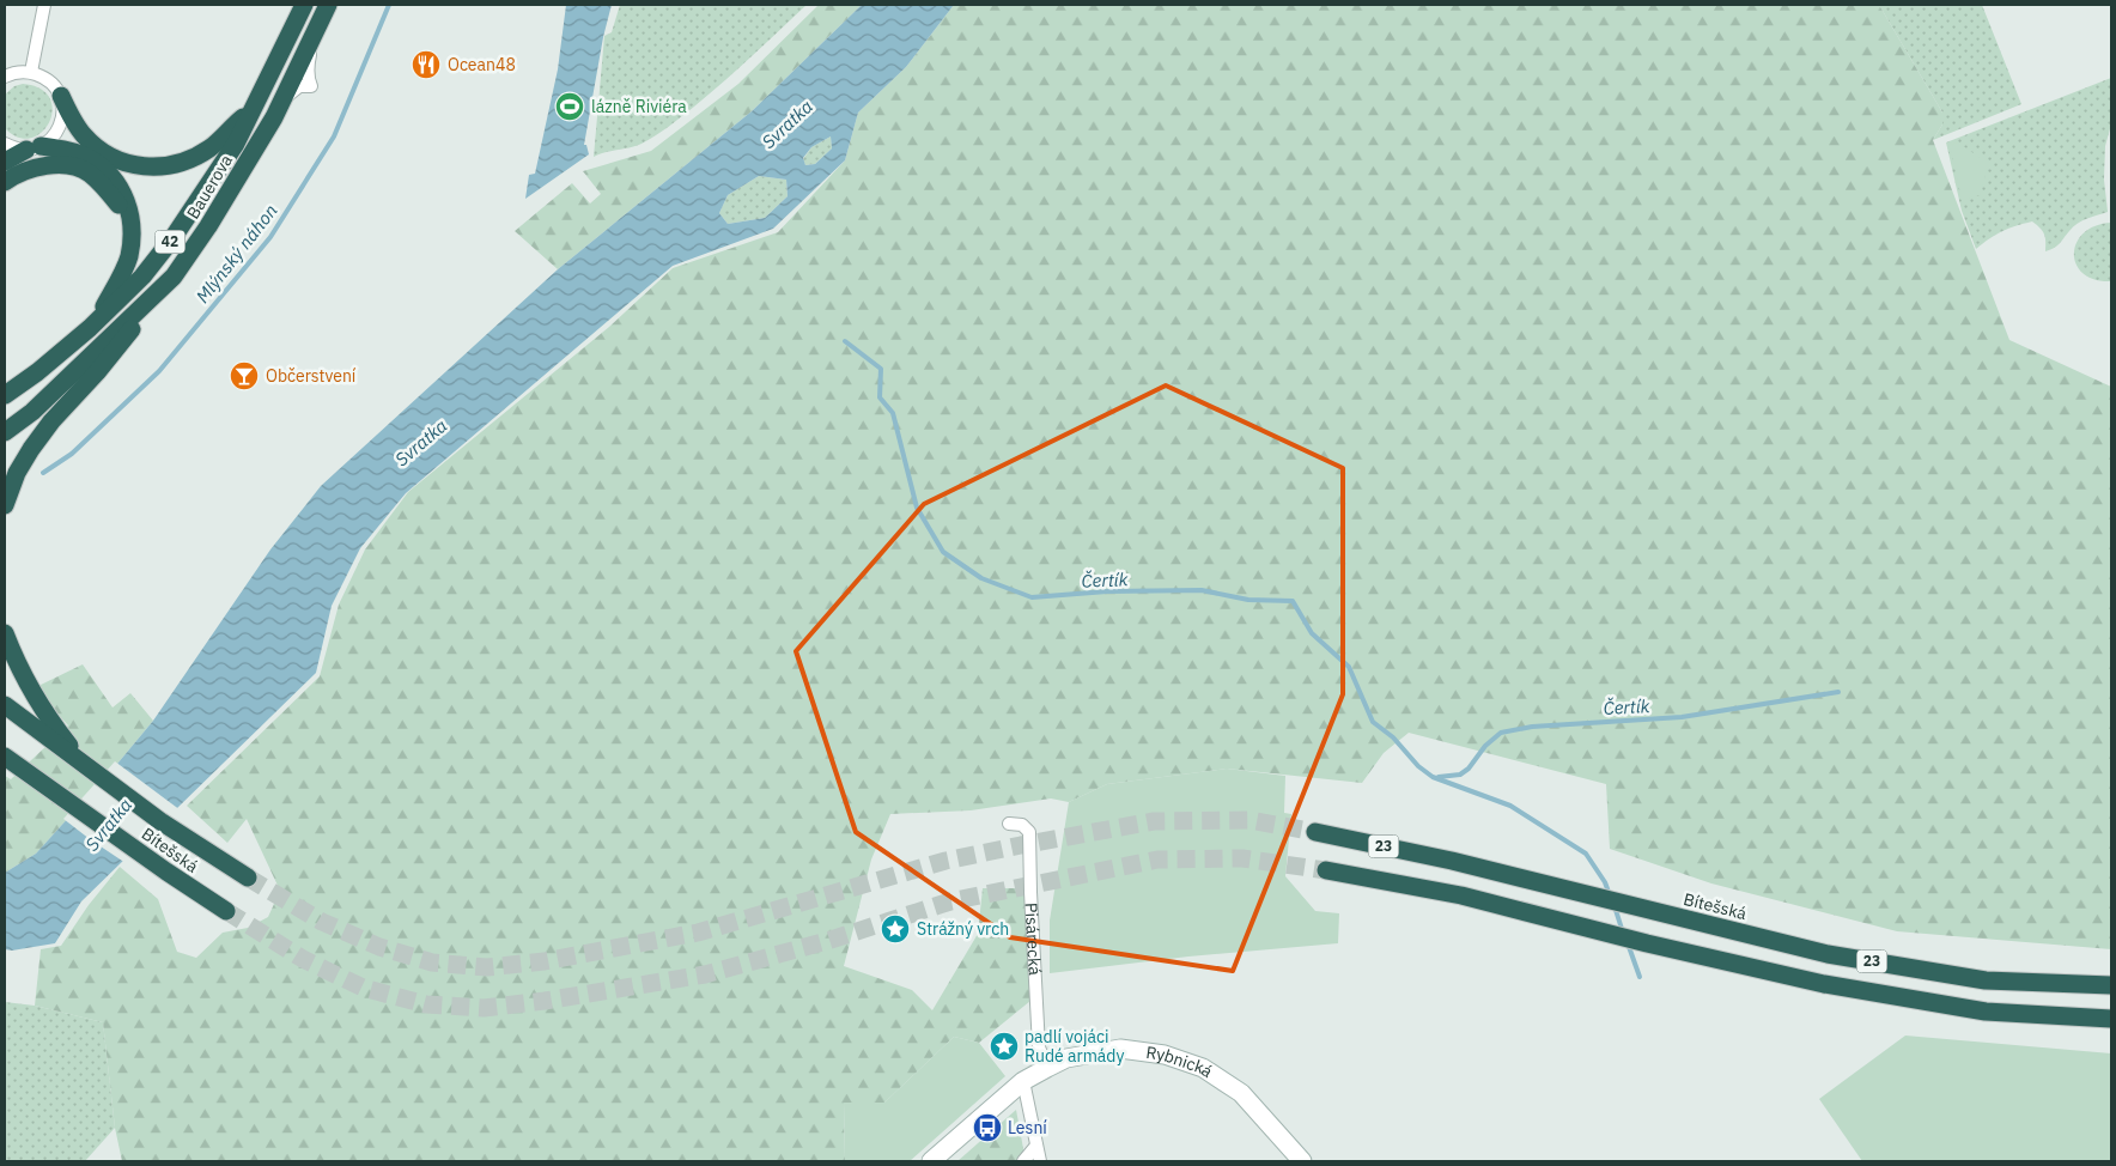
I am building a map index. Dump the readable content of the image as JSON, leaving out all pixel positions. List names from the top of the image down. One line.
{"streets":{"highway":["Bauerova","42","23","Bítešská"],"street":["Pisárecká","Rybnická"]},"crossings":[["Pisárecká","Rybnická"]],"water":["Svratka","Mlýnský náhon","Čertík"],"places":{"restaurant":["Ocean48"],"sports":["lázně Riviéra"],"bar":["Občerstvení"],"place":["Strážný vrch","padlí vojáci Rudé armády"],"bus stop":["Lesní"]}}
